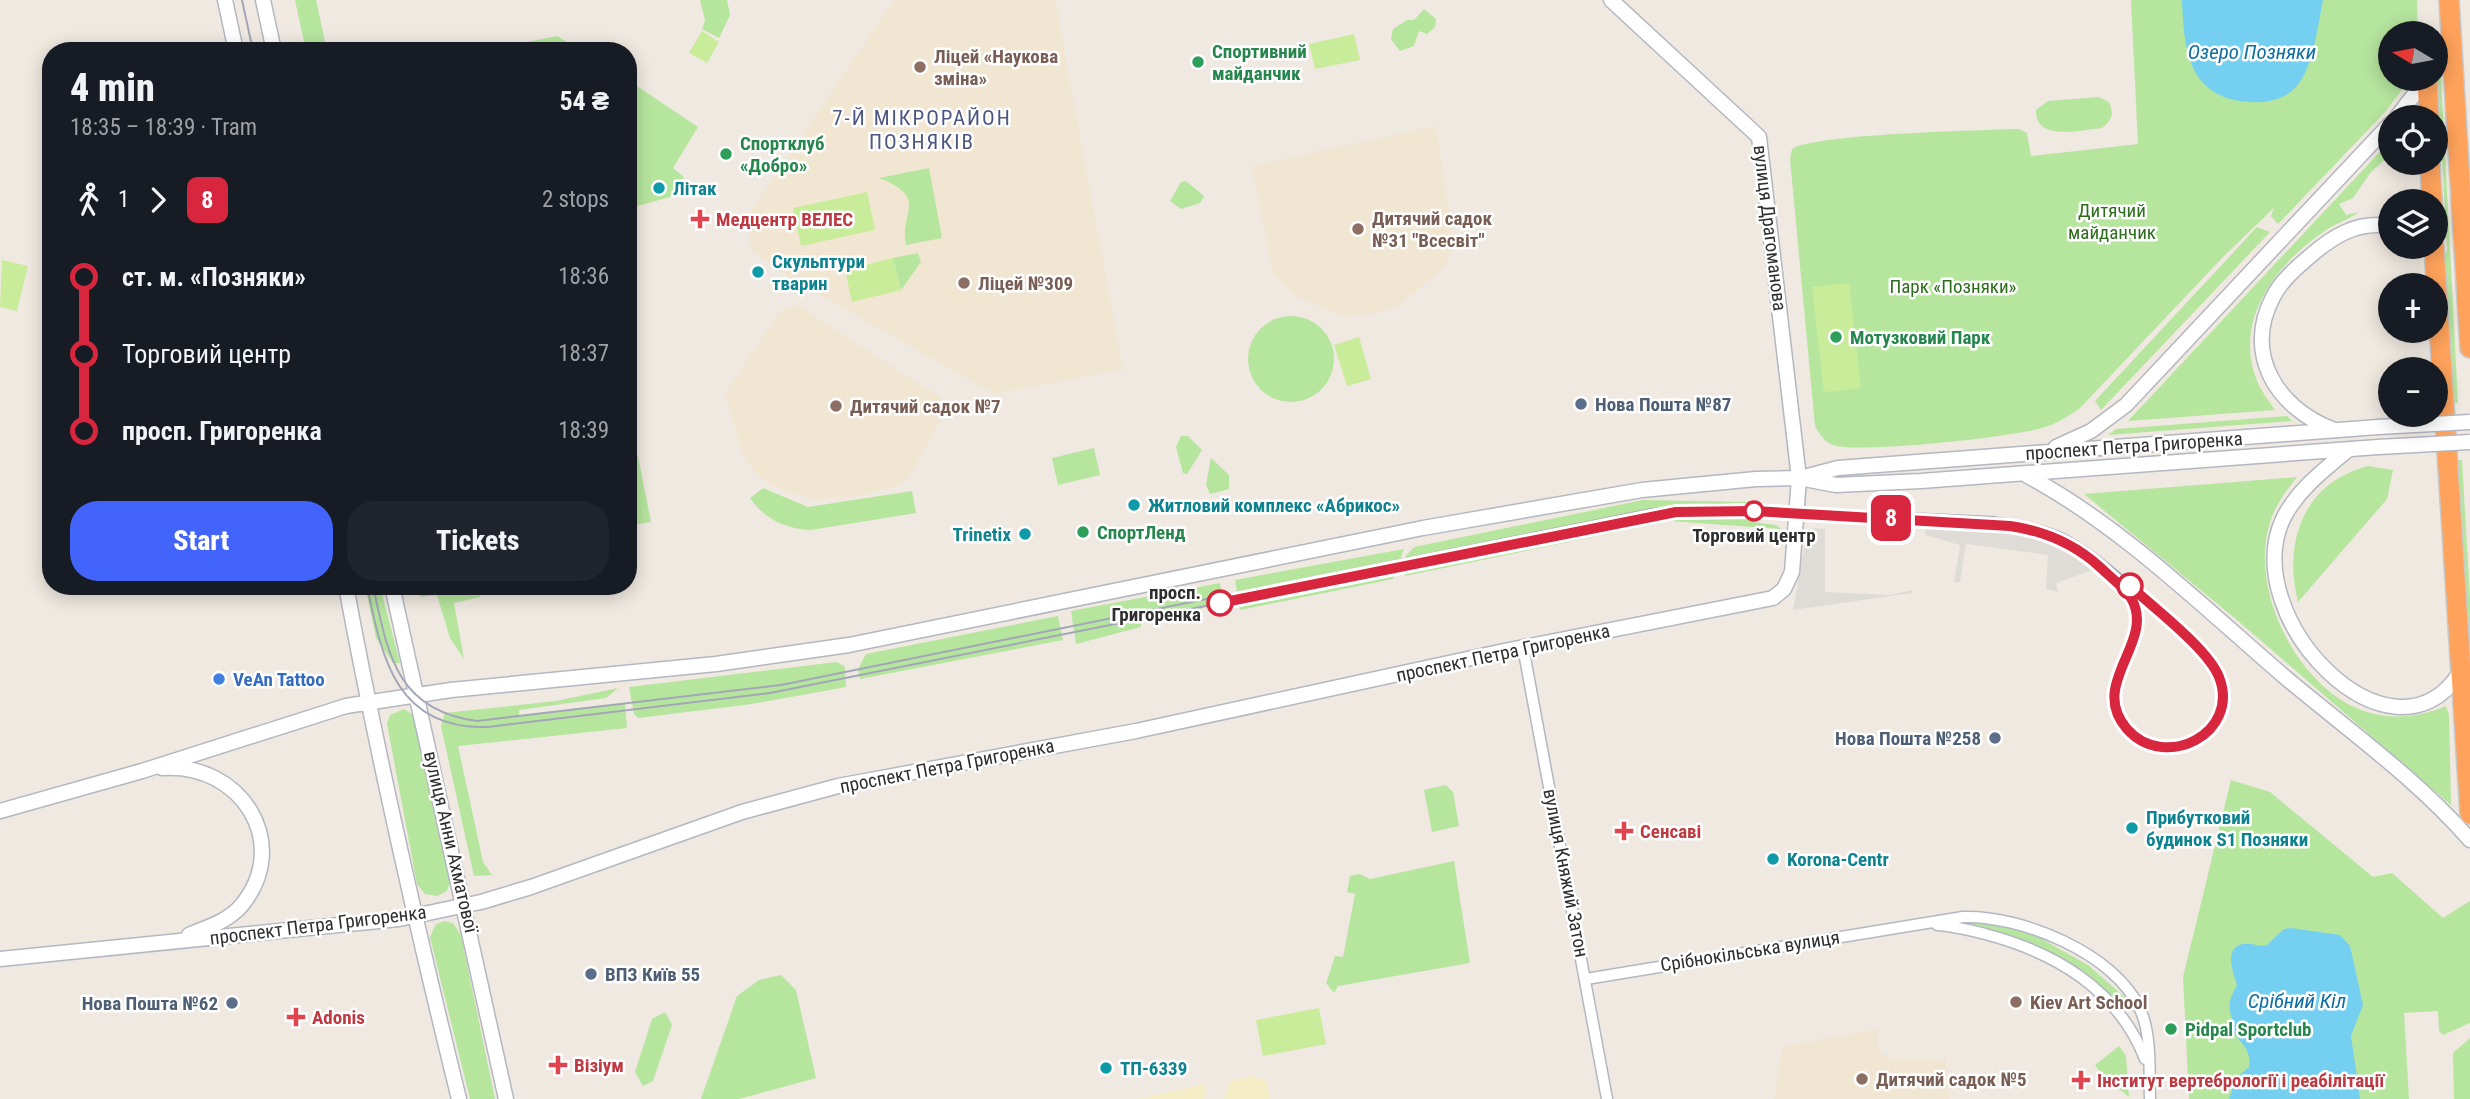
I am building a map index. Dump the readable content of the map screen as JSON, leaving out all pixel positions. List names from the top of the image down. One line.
{"streets":{"main road":["вулиця Драгоманова","проспект Петра Григоренка","вулиця Анни Ахматової"],"street":["вулиця Княжий Затон","Срібнокільська вулиця"]},"crossings":[["вулиця Драгоманова","проспект Петра Григоренка"],["проспект Петра Григоренка","вулиця Анни Ахматової"],["проспект Петра Григоренка","вулиця Княжий Затон"],["вулиця Княжий Затон","Срібнокільська вулиця"]],"districts":["7-Й МІКРОРАЙОН ПОЗНЯКІВ"],"water":["Озеро Позняки","Срібний Кіл"],"parks":["Дитячий майданчик","Парк «Позняки»"],"places":{"other":["Спортивний майданчик","Ліцей «Наукова зміна»","Спортклуб «Добро»","Літак","Дитячий садок №31 \"Всесвіт\"","Скульптури тварин","Ліцей №309","Мотузковий Парк","Нова Пошта №87","Дитячий садок №7","Житловий комплекс «Абрикос»","Торговий центр","СпортЛенд","Trinetix","просп. Григоренка","VeAn Tattoo","Нова Пошта №258","Прибутковий будинок S1 Позняки","Korona-Centr","ВПЗ Київ 55","Kiev Art School","Нова Пошта №62","Pidpal Sportclub","ТП-6339","Дитячий садок №5"],"health":["Медцентр ВЕЛЕС","Сенсаві","Adonis","Візіум","Інститут вертебрології і реабілітації"]},"lines":["tram line 8"],"north":"left","page":{"on_map":"8","map_buttons":["+","−"],"heading":["4 min","18:35 – 18:39 · Tram","54 ₴"],"legs":["1","8","2 stops"],"list":[{"name":"ст. м. «Позняки»","value":"18:36"},{"name":"Торговий центр","value":"18:37"},{"name":"просп. Григоренка","value":"18:39"}],"buttons":["Start","Tickets"]}}
